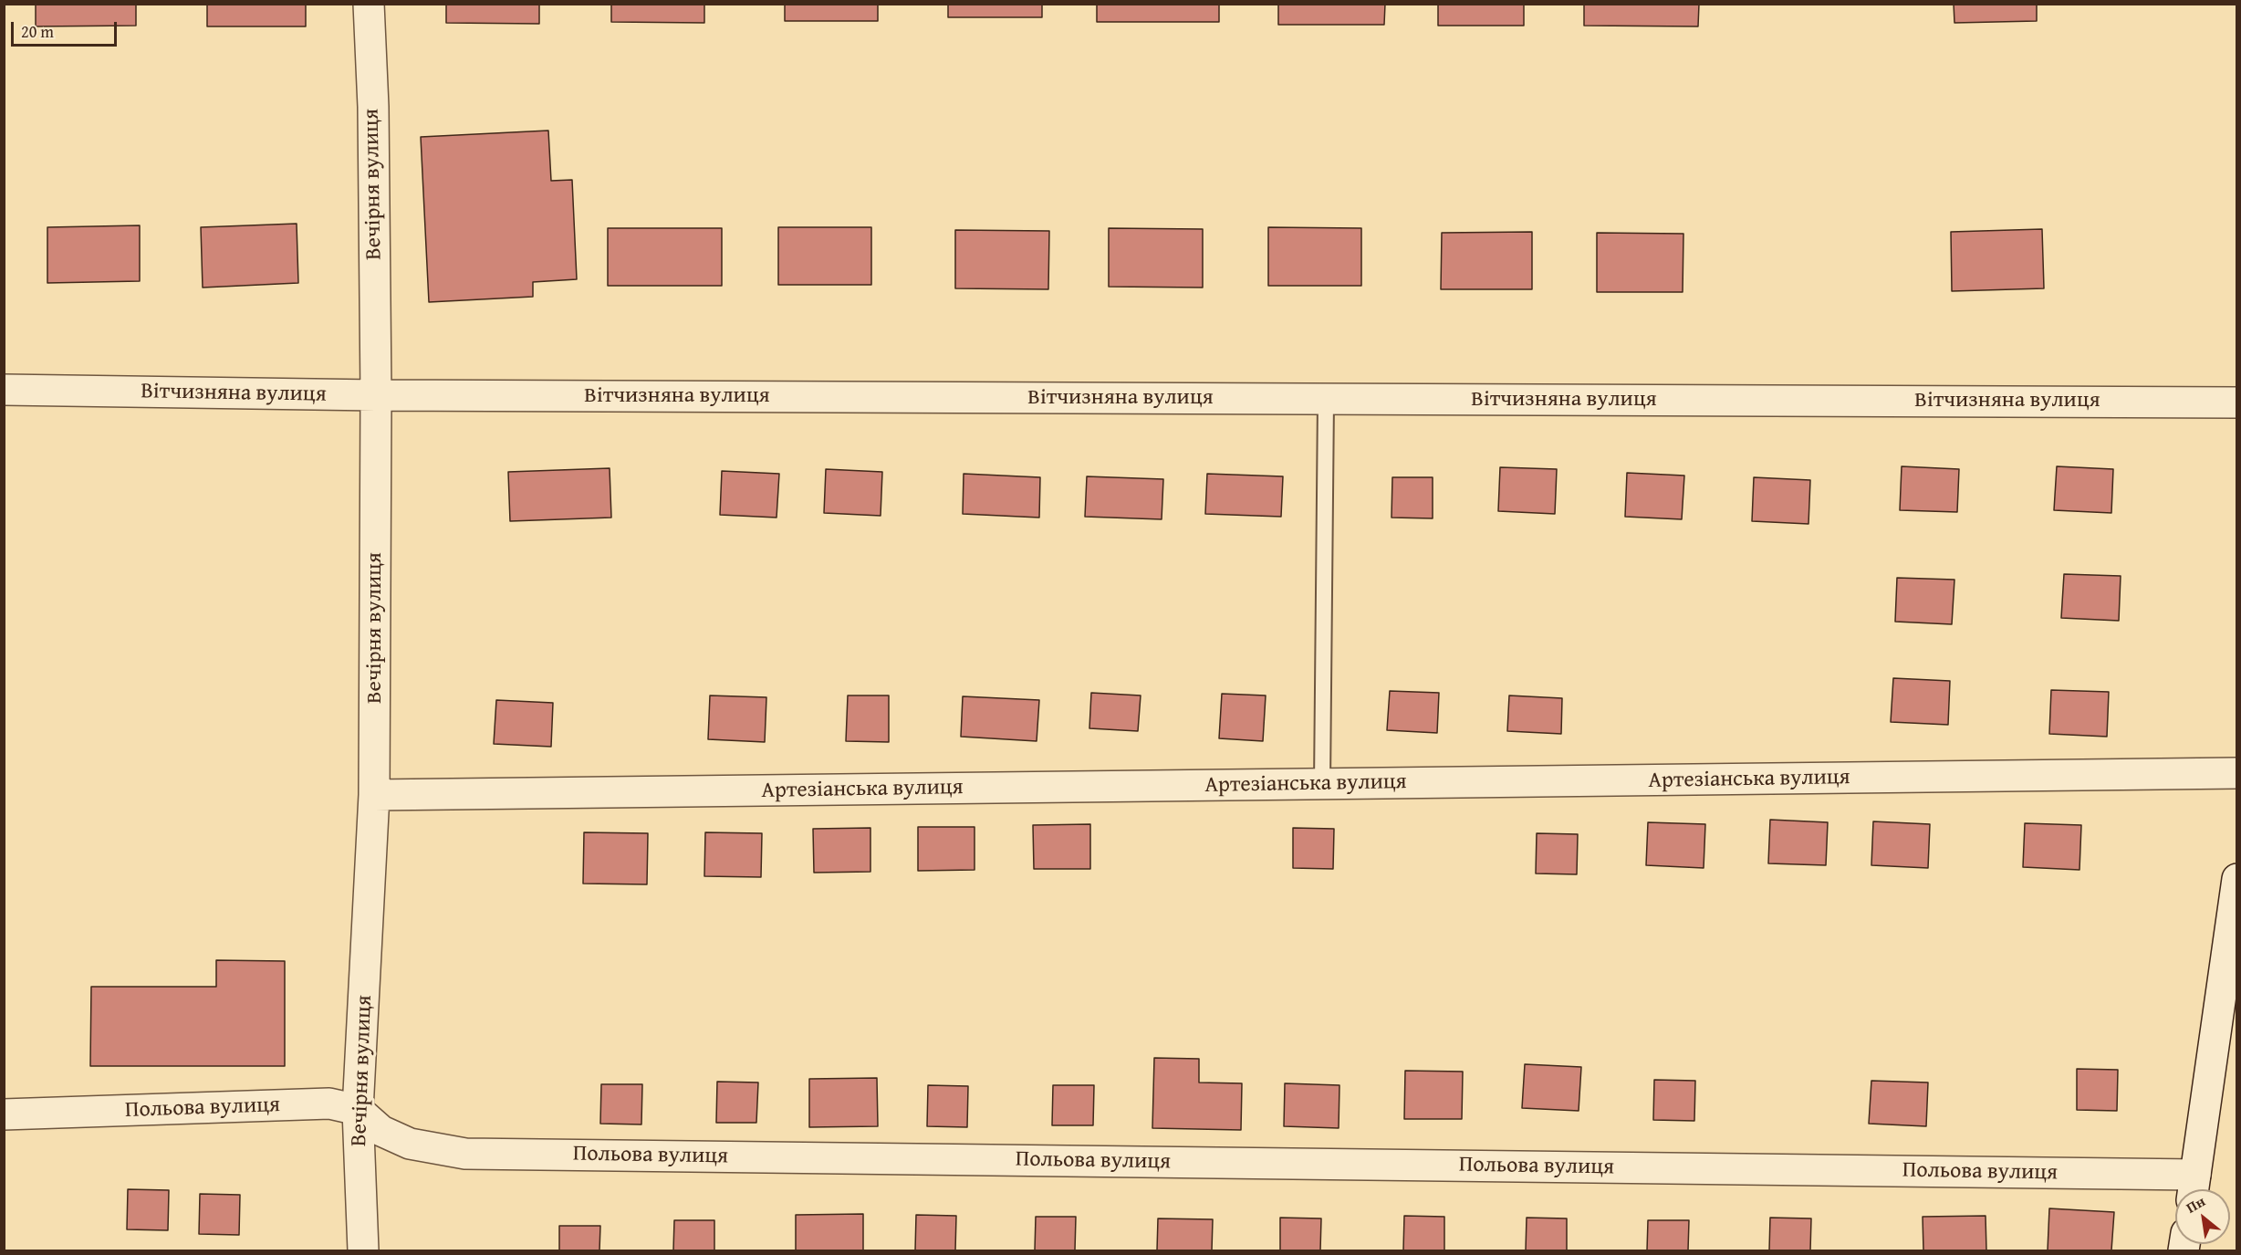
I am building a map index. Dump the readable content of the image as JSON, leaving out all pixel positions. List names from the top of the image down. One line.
{"streets":{"street":["Вечірня вулиця","Вітчизняна вулиця","Артезіанська вулиця","Польова вулиця"]},"crossings":[["Вечірня вулиця","Вітчизняна вулиця"],["Вечірня вулиця","Артезіанська вулиця"],["Вечірня вулиця","Польова вулиця"]],"scale_bar":"20 m","north":"top left"}
